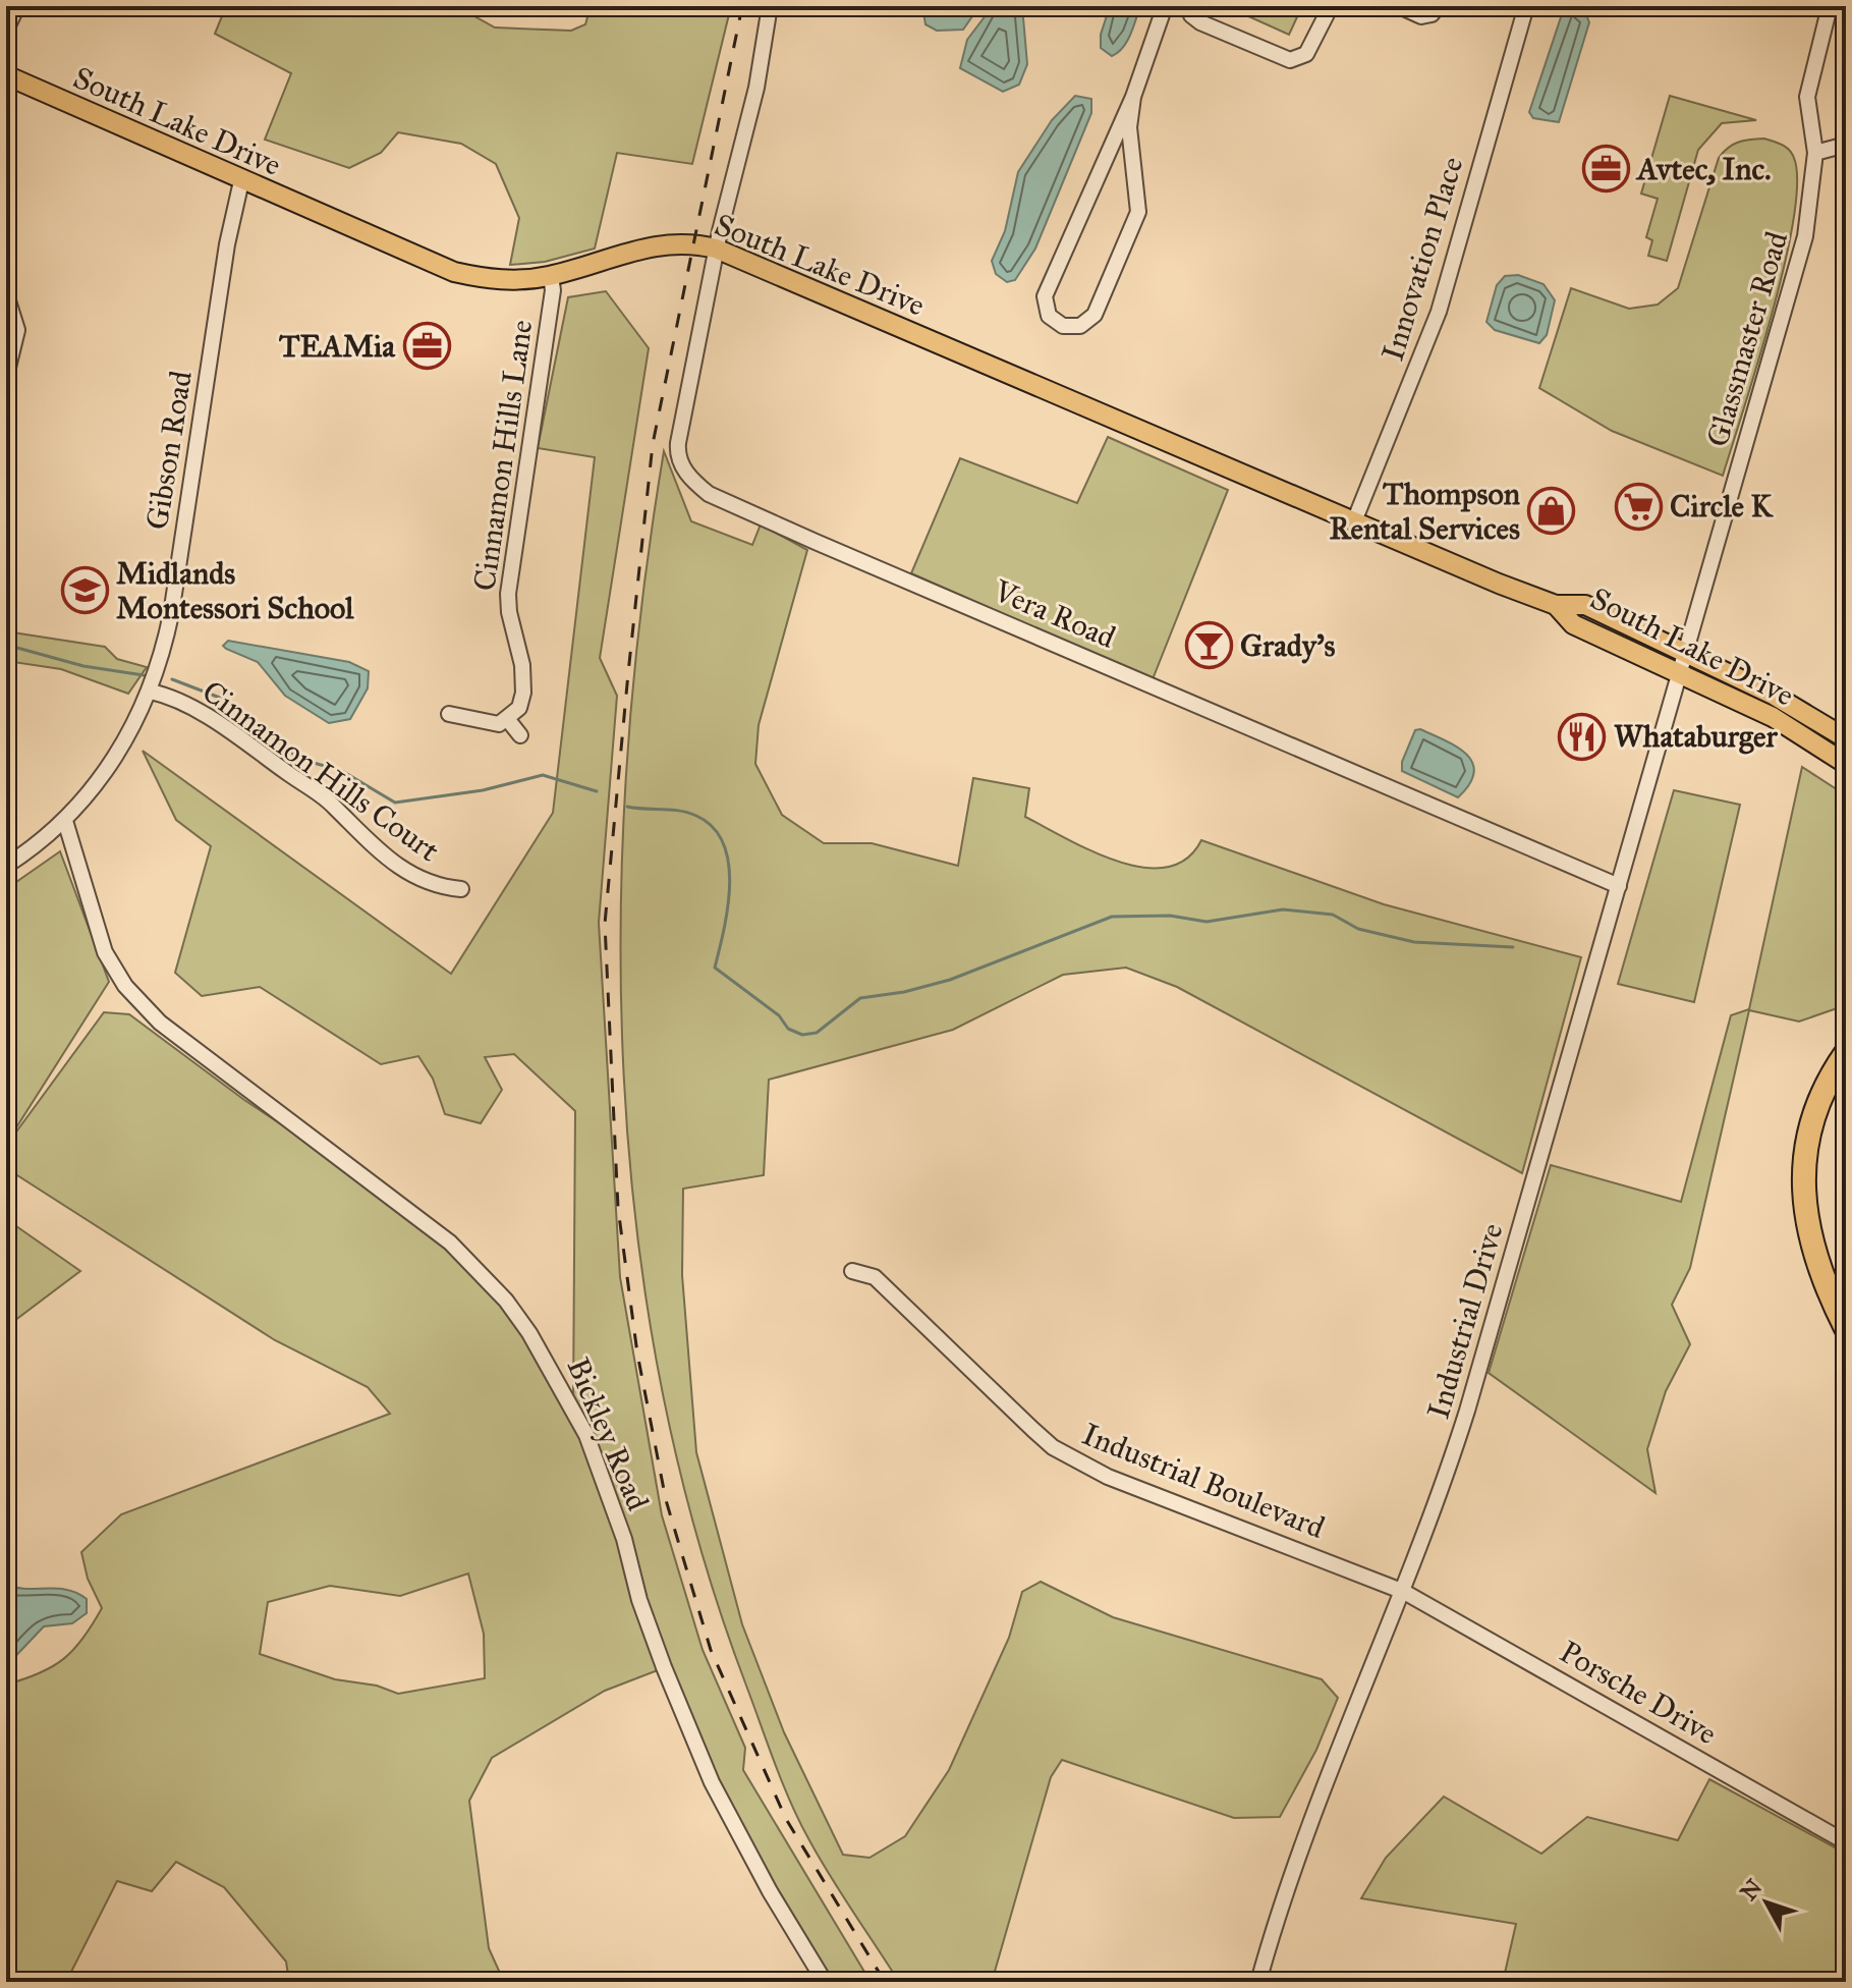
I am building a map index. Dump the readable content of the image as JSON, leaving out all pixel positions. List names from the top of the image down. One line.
{"streets":{"main road":["South Lake Drive"],"street":["Innovation Place","Glassmaster Road","Gibson Road","Cinnamon Hills Lane","Vera Road","Cinnamon Hills Court","Industrial Drive","Bickley Road","Industrial Boulevard","Porsche Drive"]},"crossings":[["South Lake Drive","Innovation Place"],["South Lake Drive","Glassmaster Road"],["South Lake Drive","Gibson Road"],["South Lake Drive","Cinnamon Hills Lane"],["South Lake Drive","Vera Road"],["South Lake Drive","Industrial Drive"],["Glassmaster Road","Industrial Drive"],["Gibson Road","Cinnamon Hills Court"],["Gibson Road","Bickley Road"],["Vera Road","Industrial Drive"],["Industrial Drive","Industrial Boulevard"],["Industrial Drive","Porsche Drive"],["Industrial Boulevard","Porsche Drive"]],"places":{"office":["Avtec, Inc.","TEAMia"],"supermarket":["Circle K"],"shop":["Thompson Rental Services"],"school or university":["Midlands Montessori School"],"bar":["Grady's"],"restaurant":["Whataburger"]},"north":"top left"}
